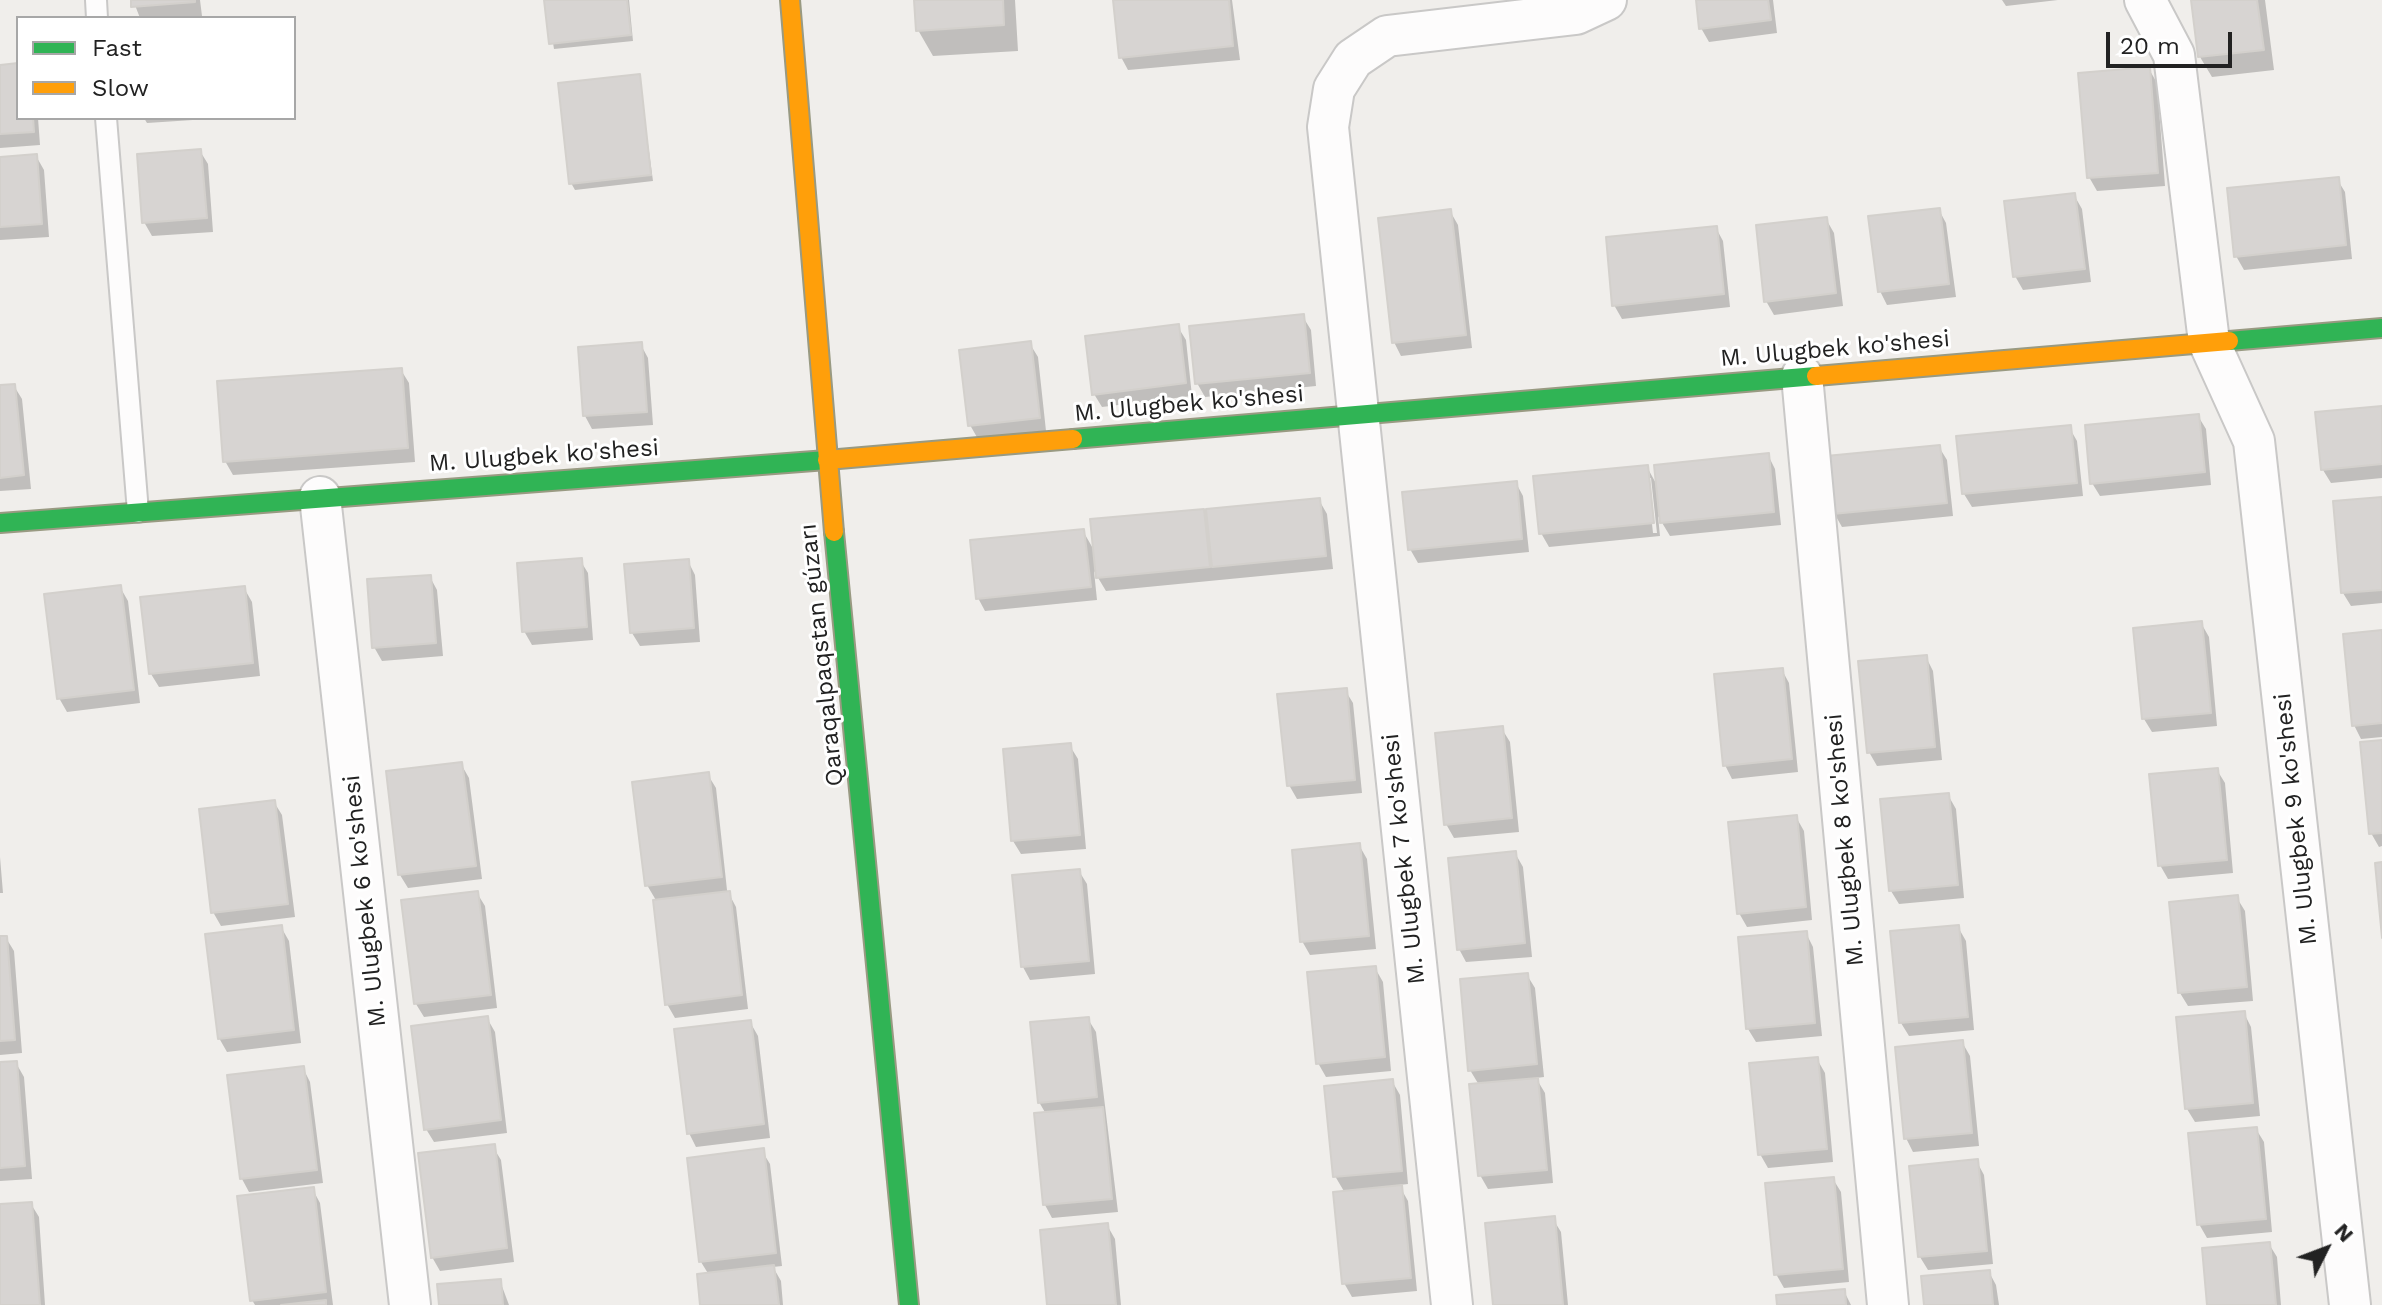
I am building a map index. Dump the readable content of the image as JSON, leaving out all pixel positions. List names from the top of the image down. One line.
{"streets":{"street":["M. Ulugbek ko'shesi","Qaraqalpaqstan gúzarı","M. Ulugbek 9 ko'shesi","M. Ulugbek 8 ko'shesi","M. Ulugbek 7 ko'shesi","M. Ulugbek 6 ko'shesi"]},"crossings":[["M. Ulugbek ko'shesi","Qaraqalpaqstan gúzarı"],["M. Ulugbek ko'shesi","M. Ulugbek 9 ko'shesi"],["M. Ulugbek ko'shesi","M. Ulugbek 8 ko'shesi"],["M. Ulugbek ko'shesi","M. Ulugbek 7 ko'shesi"],["M. Ulugbek ko'shesi","M. Ulugbek 6 ko'shesi"]],"legend":["Fast","Slow"],"scale_bar":"20 m","north":"top right"}
